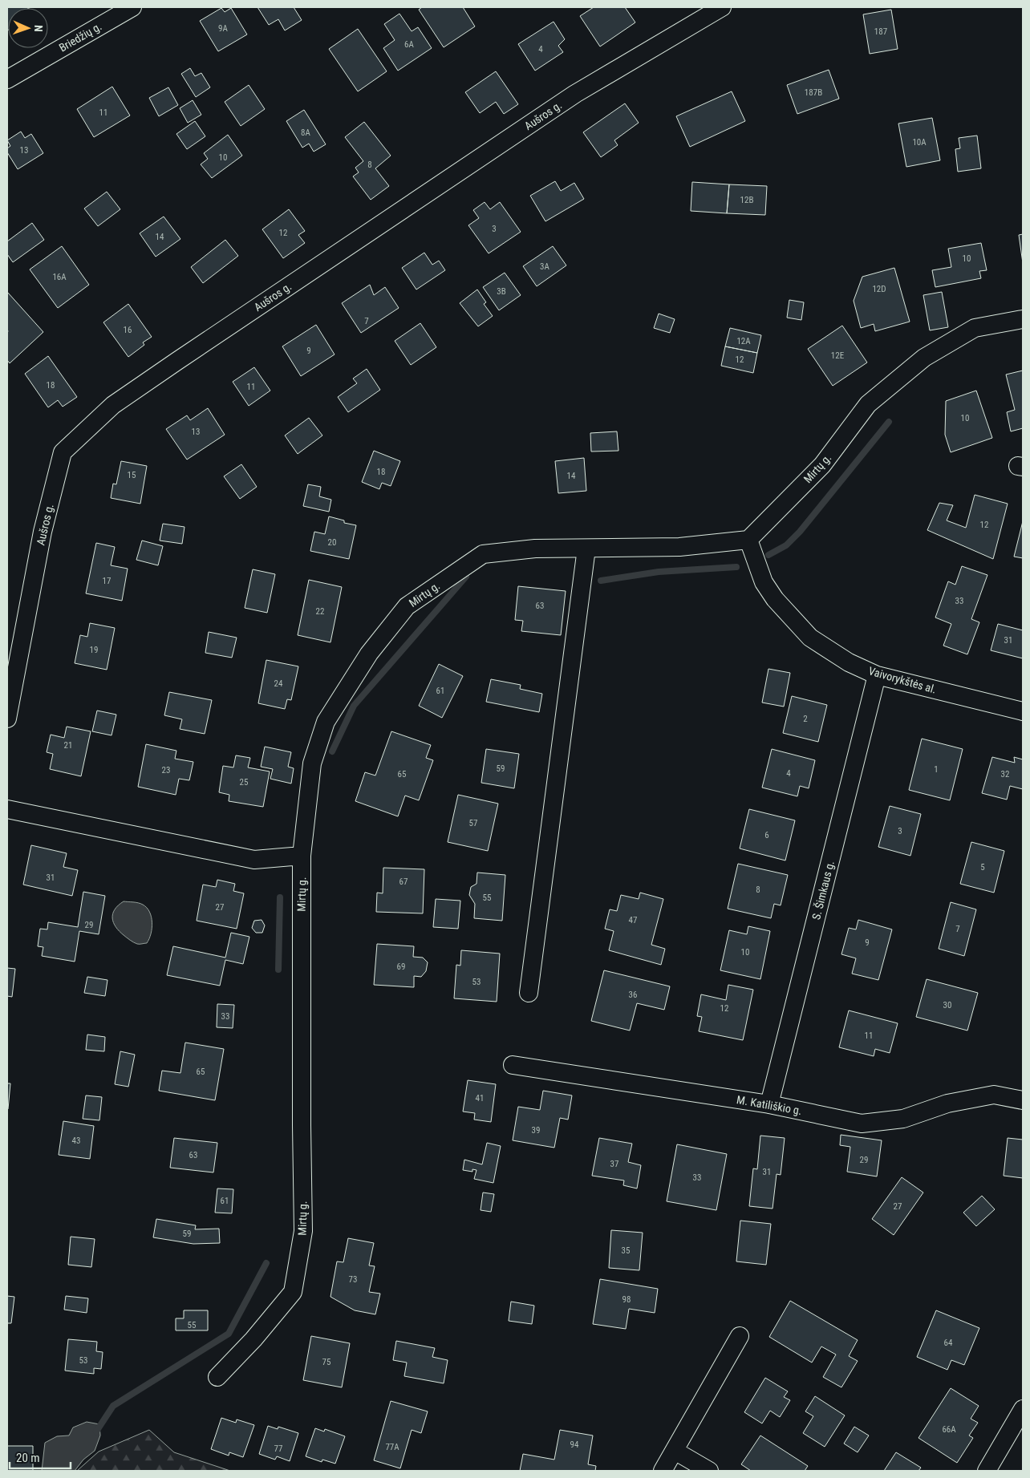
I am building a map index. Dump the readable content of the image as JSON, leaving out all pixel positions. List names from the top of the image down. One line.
{"streets":{"street":["Briedžių g.","Aušros g.","Mirtų g.","Vaivorykštės al.","S. Šimkaus g.","M. Katiliškio g."]},"crossings":[["Mirtų g.","Vaivorykštės al."],["Vaivorykštės al.","S. Šimkaus g."],["S. Šimkaus g.","M. Katiliškio g."]],"house_numbers":["9A","187","6A","4","187B","11","8A","10A","13","10","8","12B","3","12","14","10","3A","16A","12D","3B","7","16","12A","9","12E","12","18","11","10","13","18","15","14","12","20","17","33","63","22","31","19","24","61","2","21","59","1","23","4","65","32","25","57","3","6","5","31","67","8","55","27","47","29","7","9","10","69","53","36","30","12","33","11","65","41","39","43","63","29","37","31","33","61","27","59","35","73","98","55","64","53","75","66A","94","77A","77"],"scale_bar":"20 m","north":"right"}
